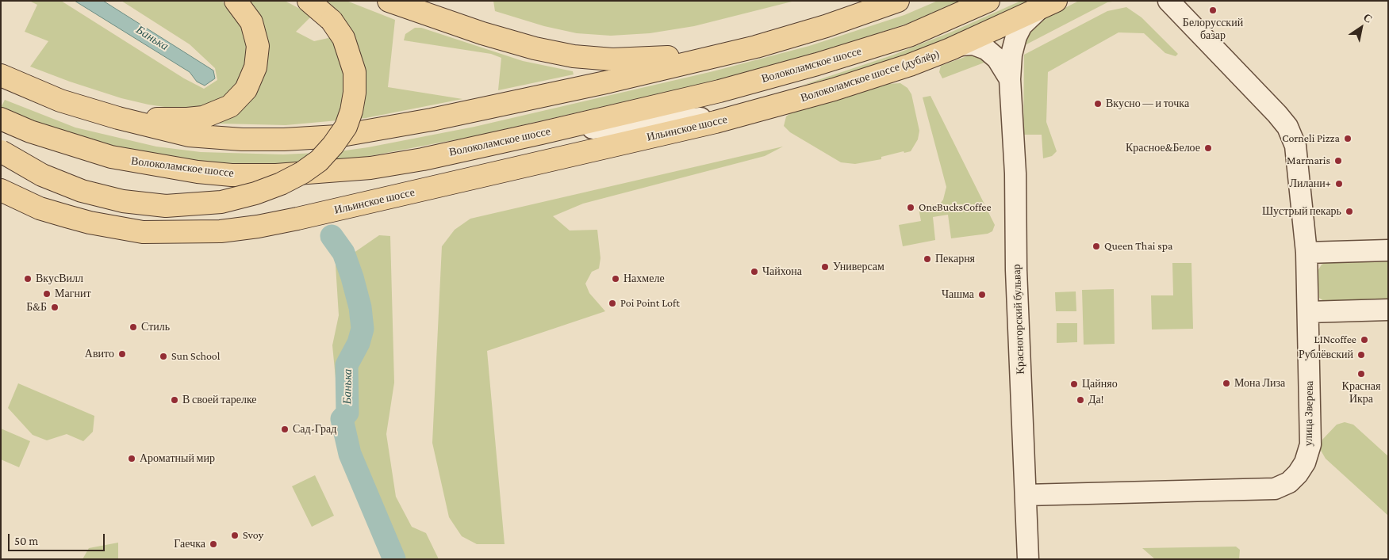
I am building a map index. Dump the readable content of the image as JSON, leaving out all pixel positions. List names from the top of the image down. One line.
{"streets":{"main road":["Волоколамское шоссе","Волоколамское шоссе (дублёр)","Ильинское шоссе"],"street":["Красногорский бульвар","улица Зверева"]},"crossings":[["Волоколамское шоссе (дублёр)","Ильинское шоссе"],["Волоколамское шоссе (дублёр)","Красногорский бульвар"],["Красногорский бульвар","улица Зверева"]],"water":["Банька"],"places":["Белорусский базар","Вкусно — и точка","Corneli Pizza","Красное&Белое","Marmaris","Лилани+","OneBucksCoffee","Шустрый пекарь","Queen Thai spa","Пекарня","Универсам","Чайхона","ВкусВилл","Нахмеле","Магнит","Чашма","Poi Point Loft","Б&Б","Стиль","LINcoffee","Авито","Рублёвский","Sun School","Красная Икра","Мона Лиза","Цайняо","В своей тарелке","Да!","Сад-Град","Ароматный мир","Svoy","Гаечка"],"scale_bar":"50 m","north":"top right"}
